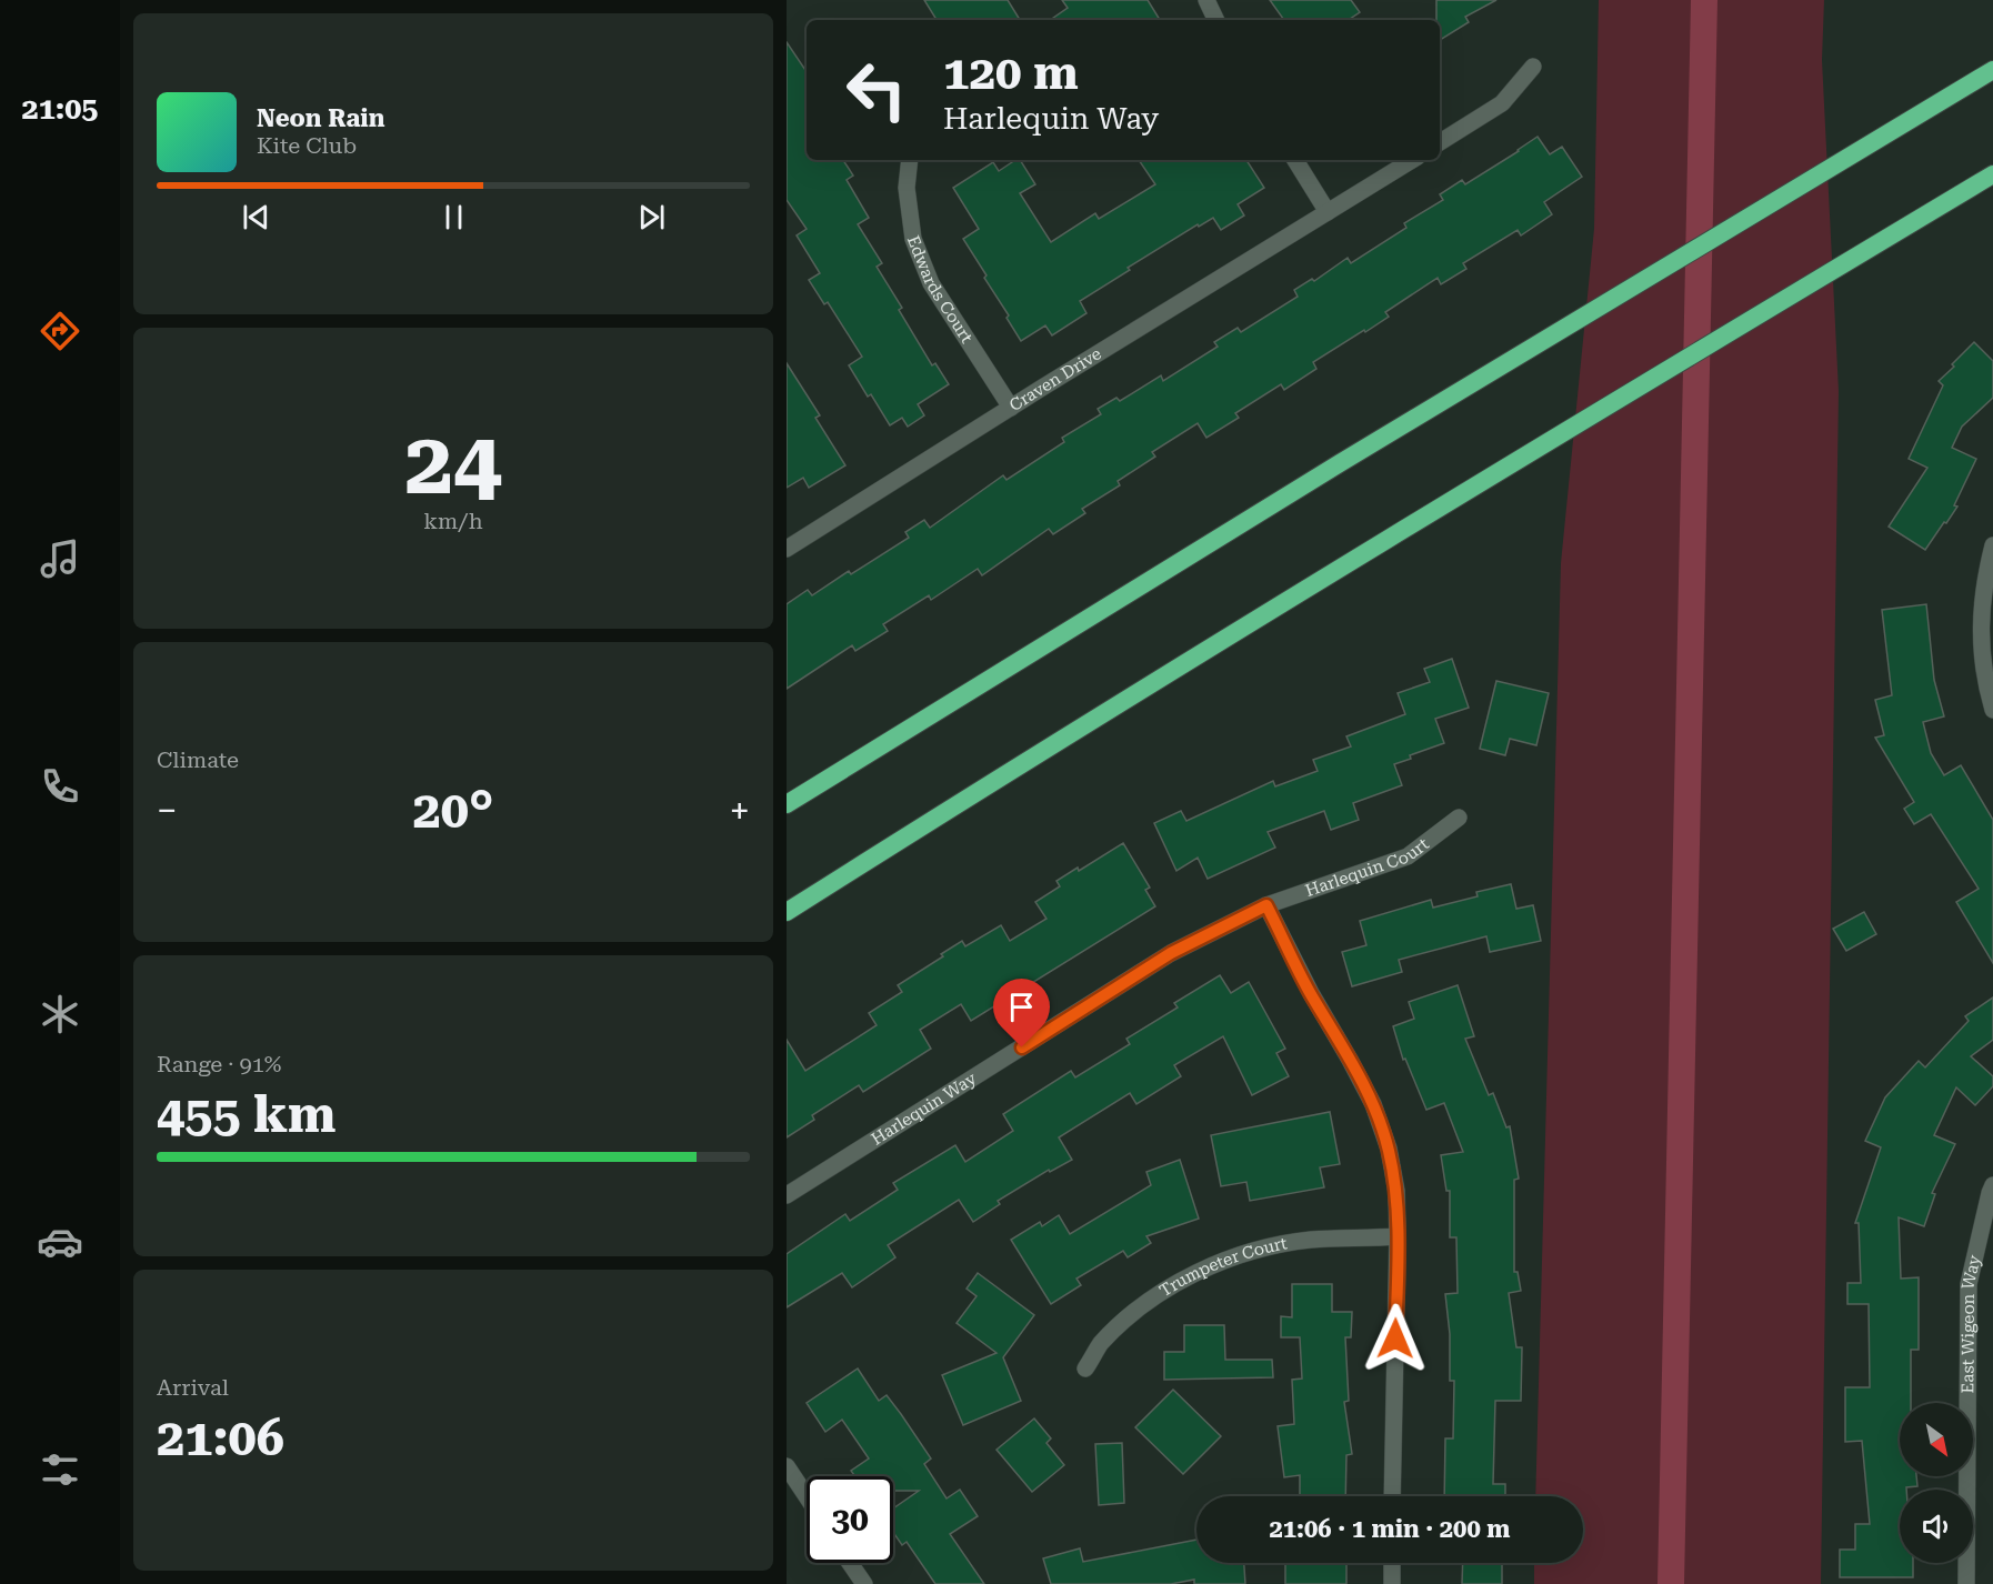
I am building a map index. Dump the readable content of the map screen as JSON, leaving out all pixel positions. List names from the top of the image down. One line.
{"streets":{"street":["Edwards Court","Craven Drive","Harlequin Court","Harlequin Way","Trumpeter Court","East Wigeon Way"]},"crossings":[["Edwards Court","Craven Drive"],["Harlequin Court","Harlequin Way"]],"north":"bottom right","page":{"tabs":"21:05","turn":["120 m","Harlequin Way"],"song":["Neon Rain","Kite Club"],"tile":[["24","km/h"],"Climate",["Range · 91%","455 km"],["Arrival","21:06"]],"heat":["−","20°","+"],"limit":"30","trip":"21:06 · 1 min · 200 m"}}
